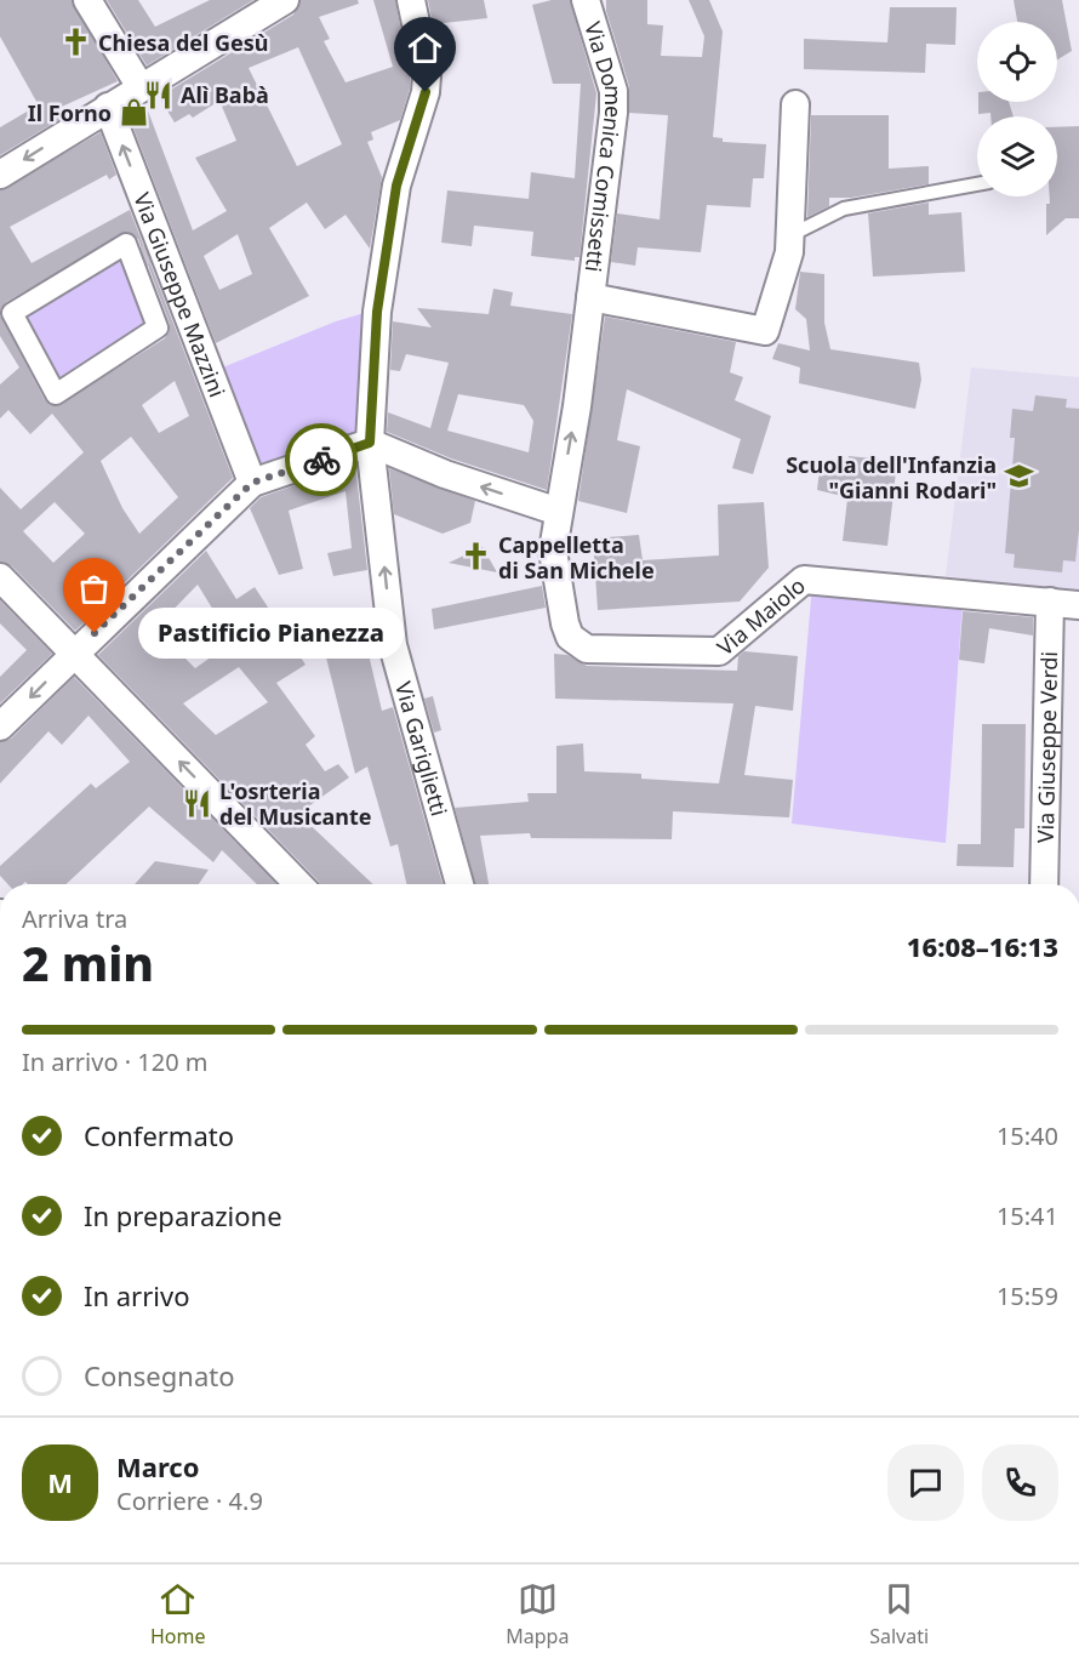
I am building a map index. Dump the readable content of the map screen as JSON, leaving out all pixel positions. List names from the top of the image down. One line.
{"streets":{"street":["Via Domenica Comissetti","Via Giuseppe Mazzini","Via Maiolo","Via Giuseppe Verdi","Via Gariglietti"]},"crossings":[["Via Domenica Comissetti","Via Maiolo"],["Via Maiolo","Via Giuseppe Verdi"]],"one_way":["Via Giuseppe Mazzini","Via Gariglietti"],"places":{"church":["Chiesa del Gesù","Cappelletta di San Michele"],"restaurant":["Alì Babà","L'osrteria del Musicante"],"shop":["Il Forno"],"school or university":["Scuola dell'Infanzia \"Gianni Rodari\""],"other":["Pastificio Pianezza"]},"page":{"bubble":"Pastificio Pianezza","heading":["2 min","Arriva tra","16:08–16:13"],"panel":["Marco","Corriere · 4.9"],"bar":"In arrivo · 120 m","list":[["Confermato","15:40"],["In preparazione","15:41"],["In arrivo","15:59"],"Consegnato"],"round":"M","tabs":["Home","Mappa","Salvati"]}}
